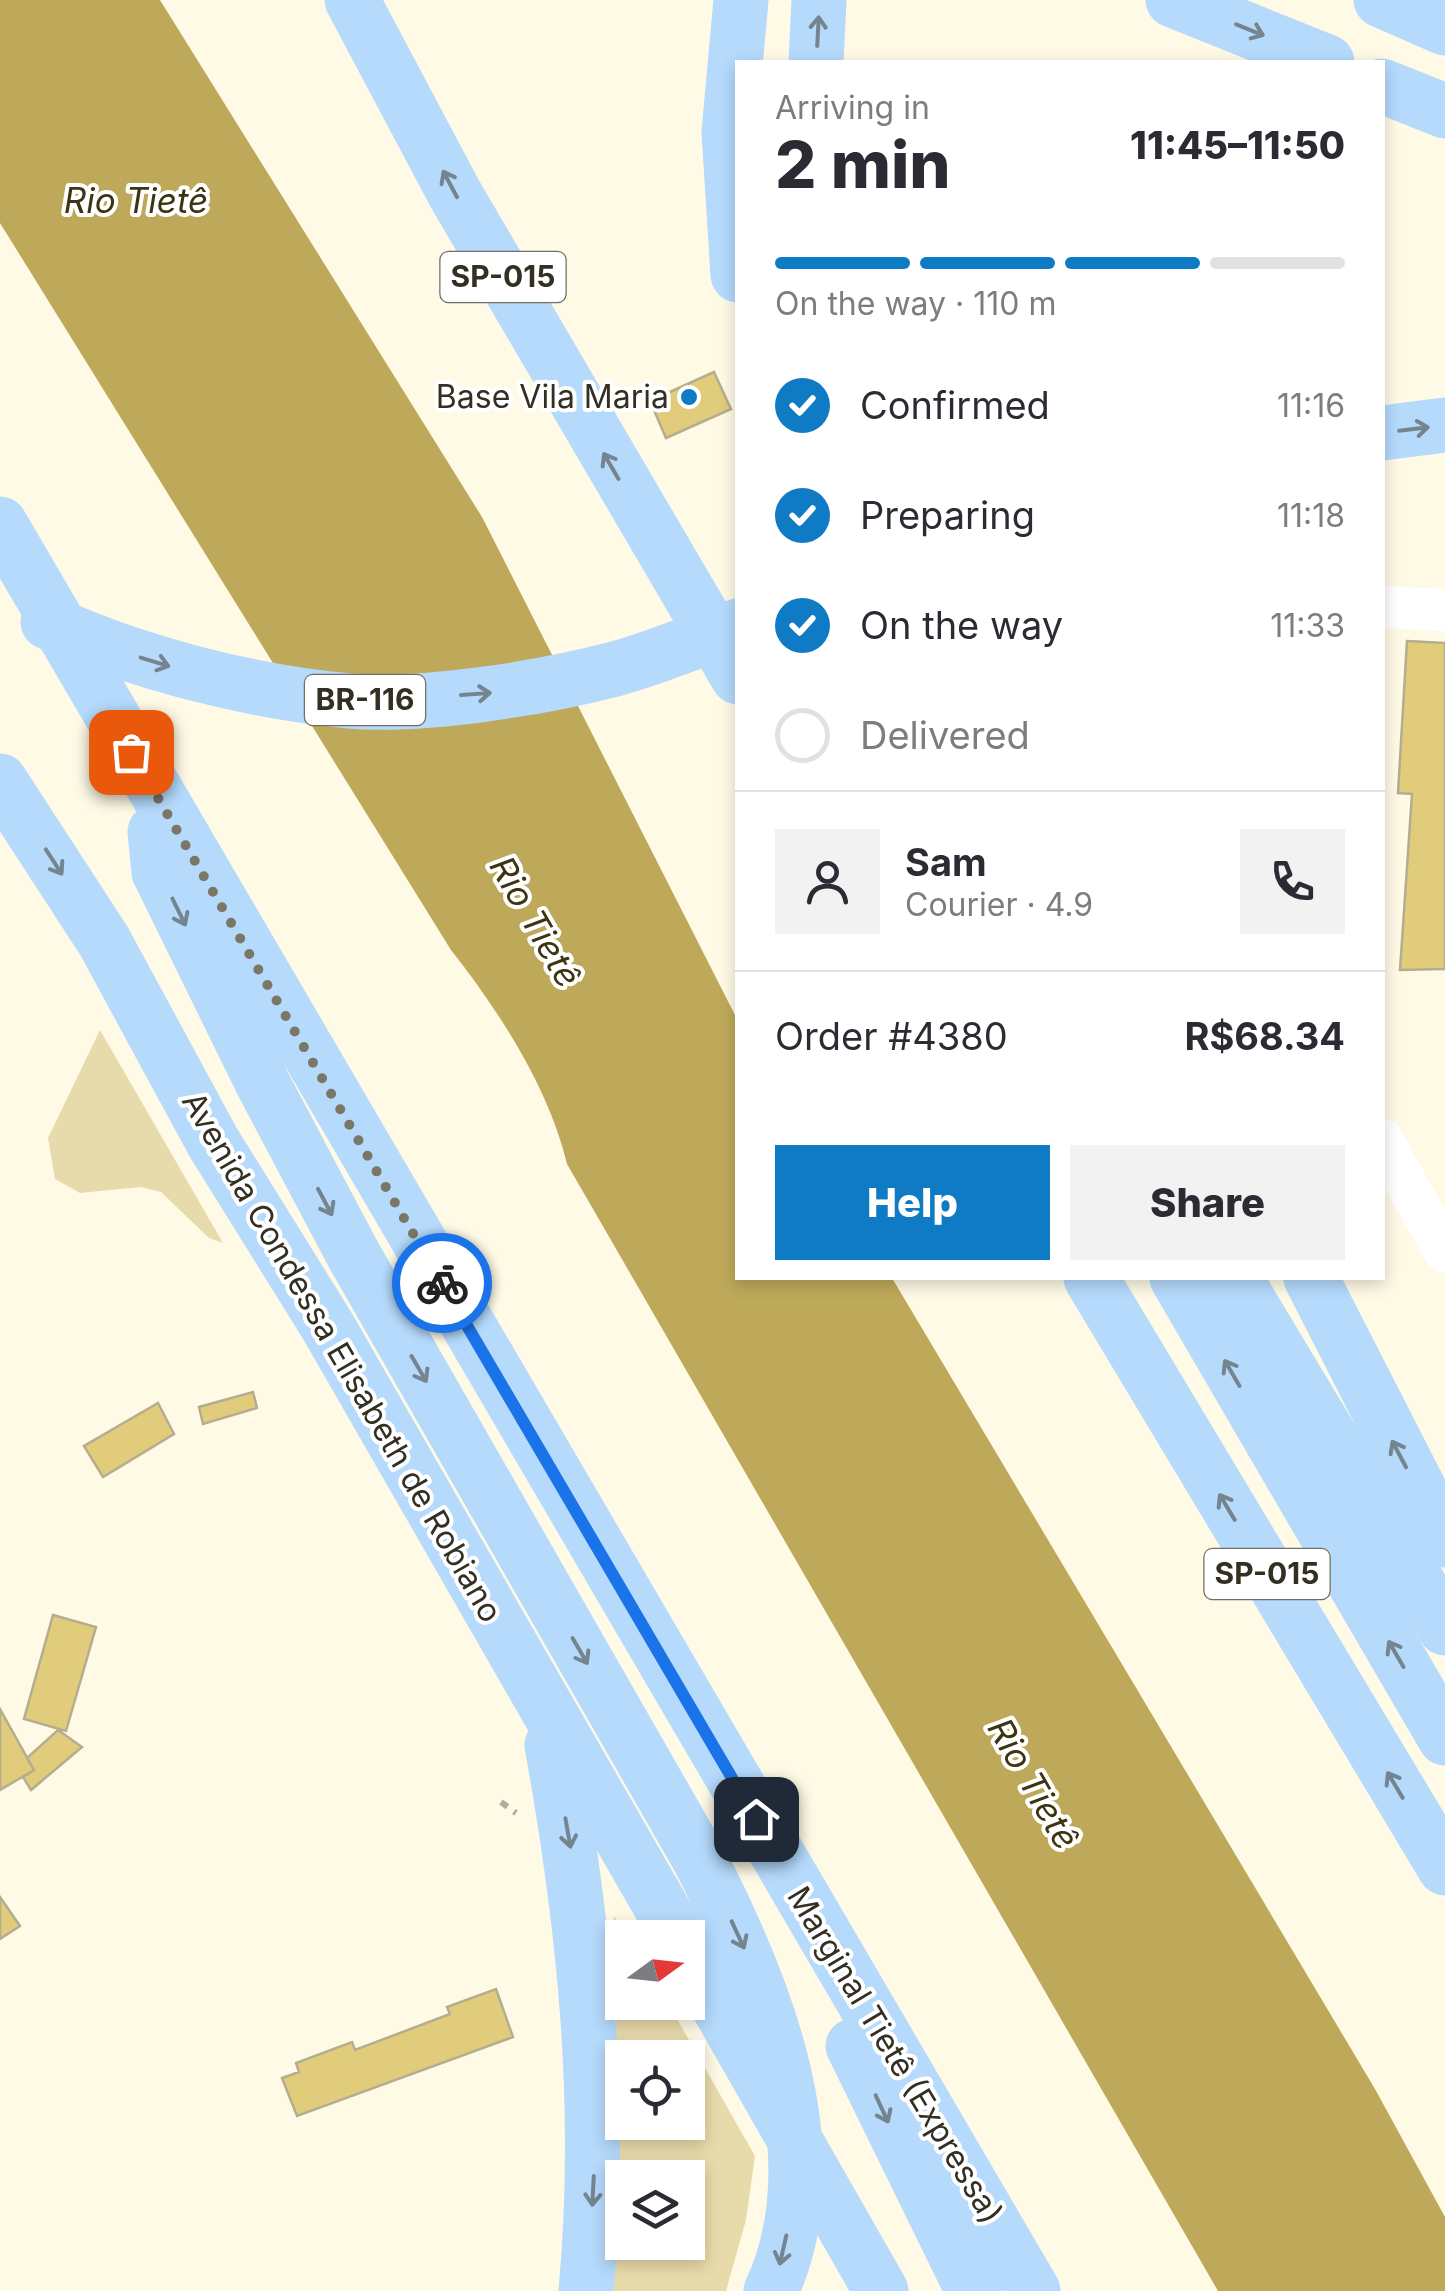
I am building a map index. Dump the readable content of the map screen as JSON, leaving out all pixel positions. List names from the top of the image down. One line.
{"streets":{"highway":["SP-015","BR-116","Avenida Condessa Elisabeth de Robiano","Marginal Tietê (Expressa)"]},"water":["Rio Tietê"],"places":["Base Vila Maria"],"north":"right","page":{"heading":["2 min","Arriving in","11:45–11:50"],"panel":["Sam","Courier · 4.9","Order #4380","R$68.34"],"bar":"On the way · 110 m","list":[["Confirmed","11:16"],["Preparing","11:18"],["On the way","11:33"],"Delivered"],"buttons":["Help","Share"]}}
